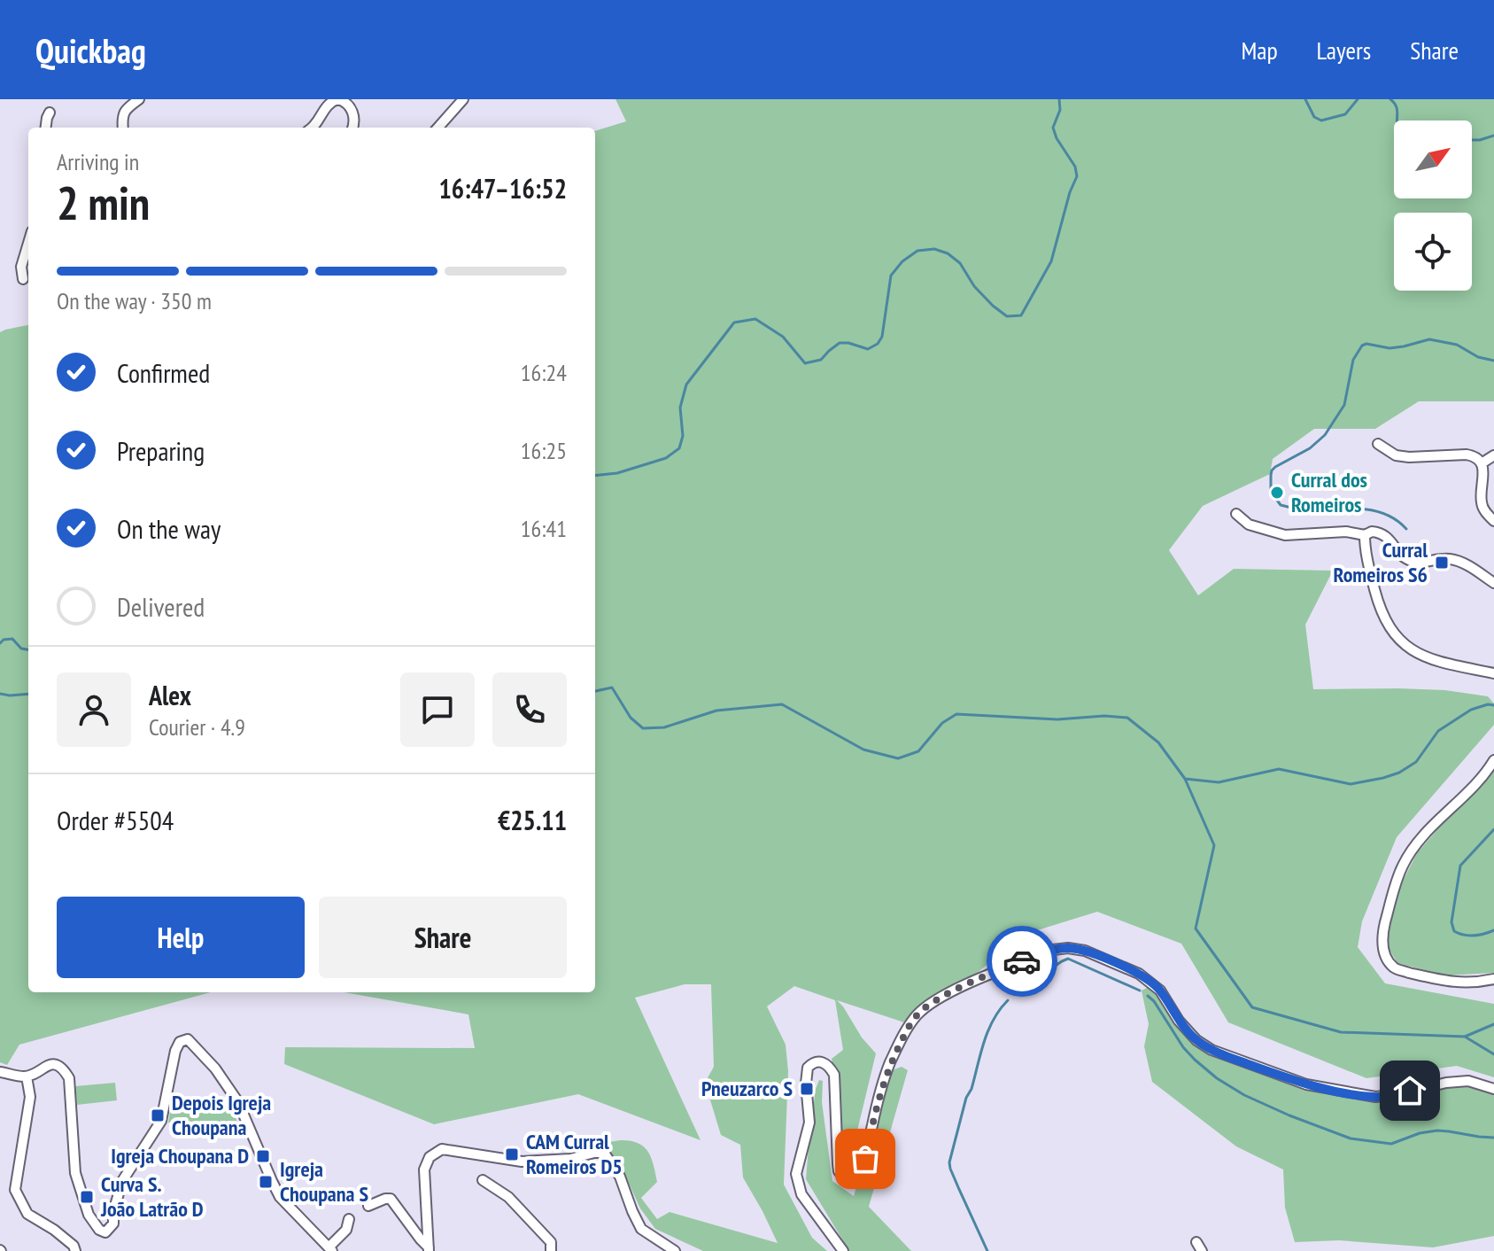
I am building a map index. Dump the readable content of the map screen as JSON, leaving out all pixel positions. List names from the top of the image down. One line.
{"places":{"other":["Curral dos Romeiros"],"transit":["Curral Romeiros S6","Pneuzarco S","Depois Igreja Choupana","CAM Curral Romeiros D5","Igreja Choupana D","Igreja Choupana S","Curva S. João Latrão D"]},"north":"top right","page":{"header":"Quickbag","nav":["Map","Layers","Share"],"heading":["2 min","Arriving in","16:47–16:52"],"panel":["Alex","Courier · 4.9","Order #5504","€25.11"],"bar":"On the way · 350 m","list":[["Confirmed","16:24"],["Preparing","16:25"],["On the way","16:41"],"Delivered"],"buttons":["Help","Share"]}}
